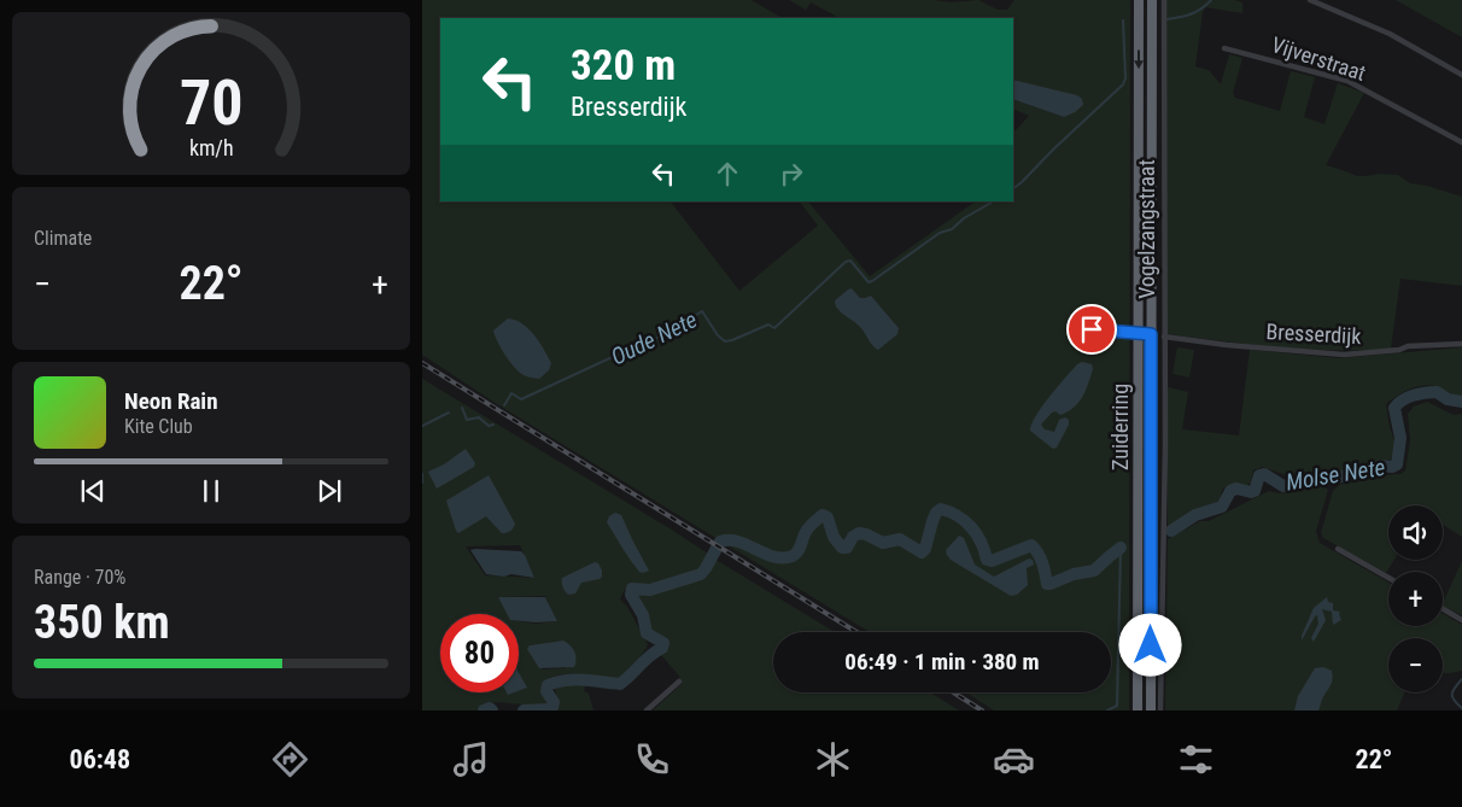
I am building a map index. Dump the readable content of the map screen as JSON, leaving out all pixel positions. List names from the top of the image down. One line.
{"streets":{"highway":["Zuiderring"],"street":["Vijverstraat","Vogelzangstraat","Bresserdijk"]},"crossings":[["Vogelzangstraat","Bresserdijk"]],"water":["Oude Nete","Molse Nete"],"page":{"turn":["320 m","Bresserdijk"],"tile":["Climate",["Range · 70%","350 km"]],"heat":["−","22°","+"],"song":["Neon Rain","Kite Club"],"map_buttons":["+","−"],"limit":"80","trip":"06:49 · 1 min · 380 m","tabs":["06:48","22°"],"gauge":["70","km/h"]}}
